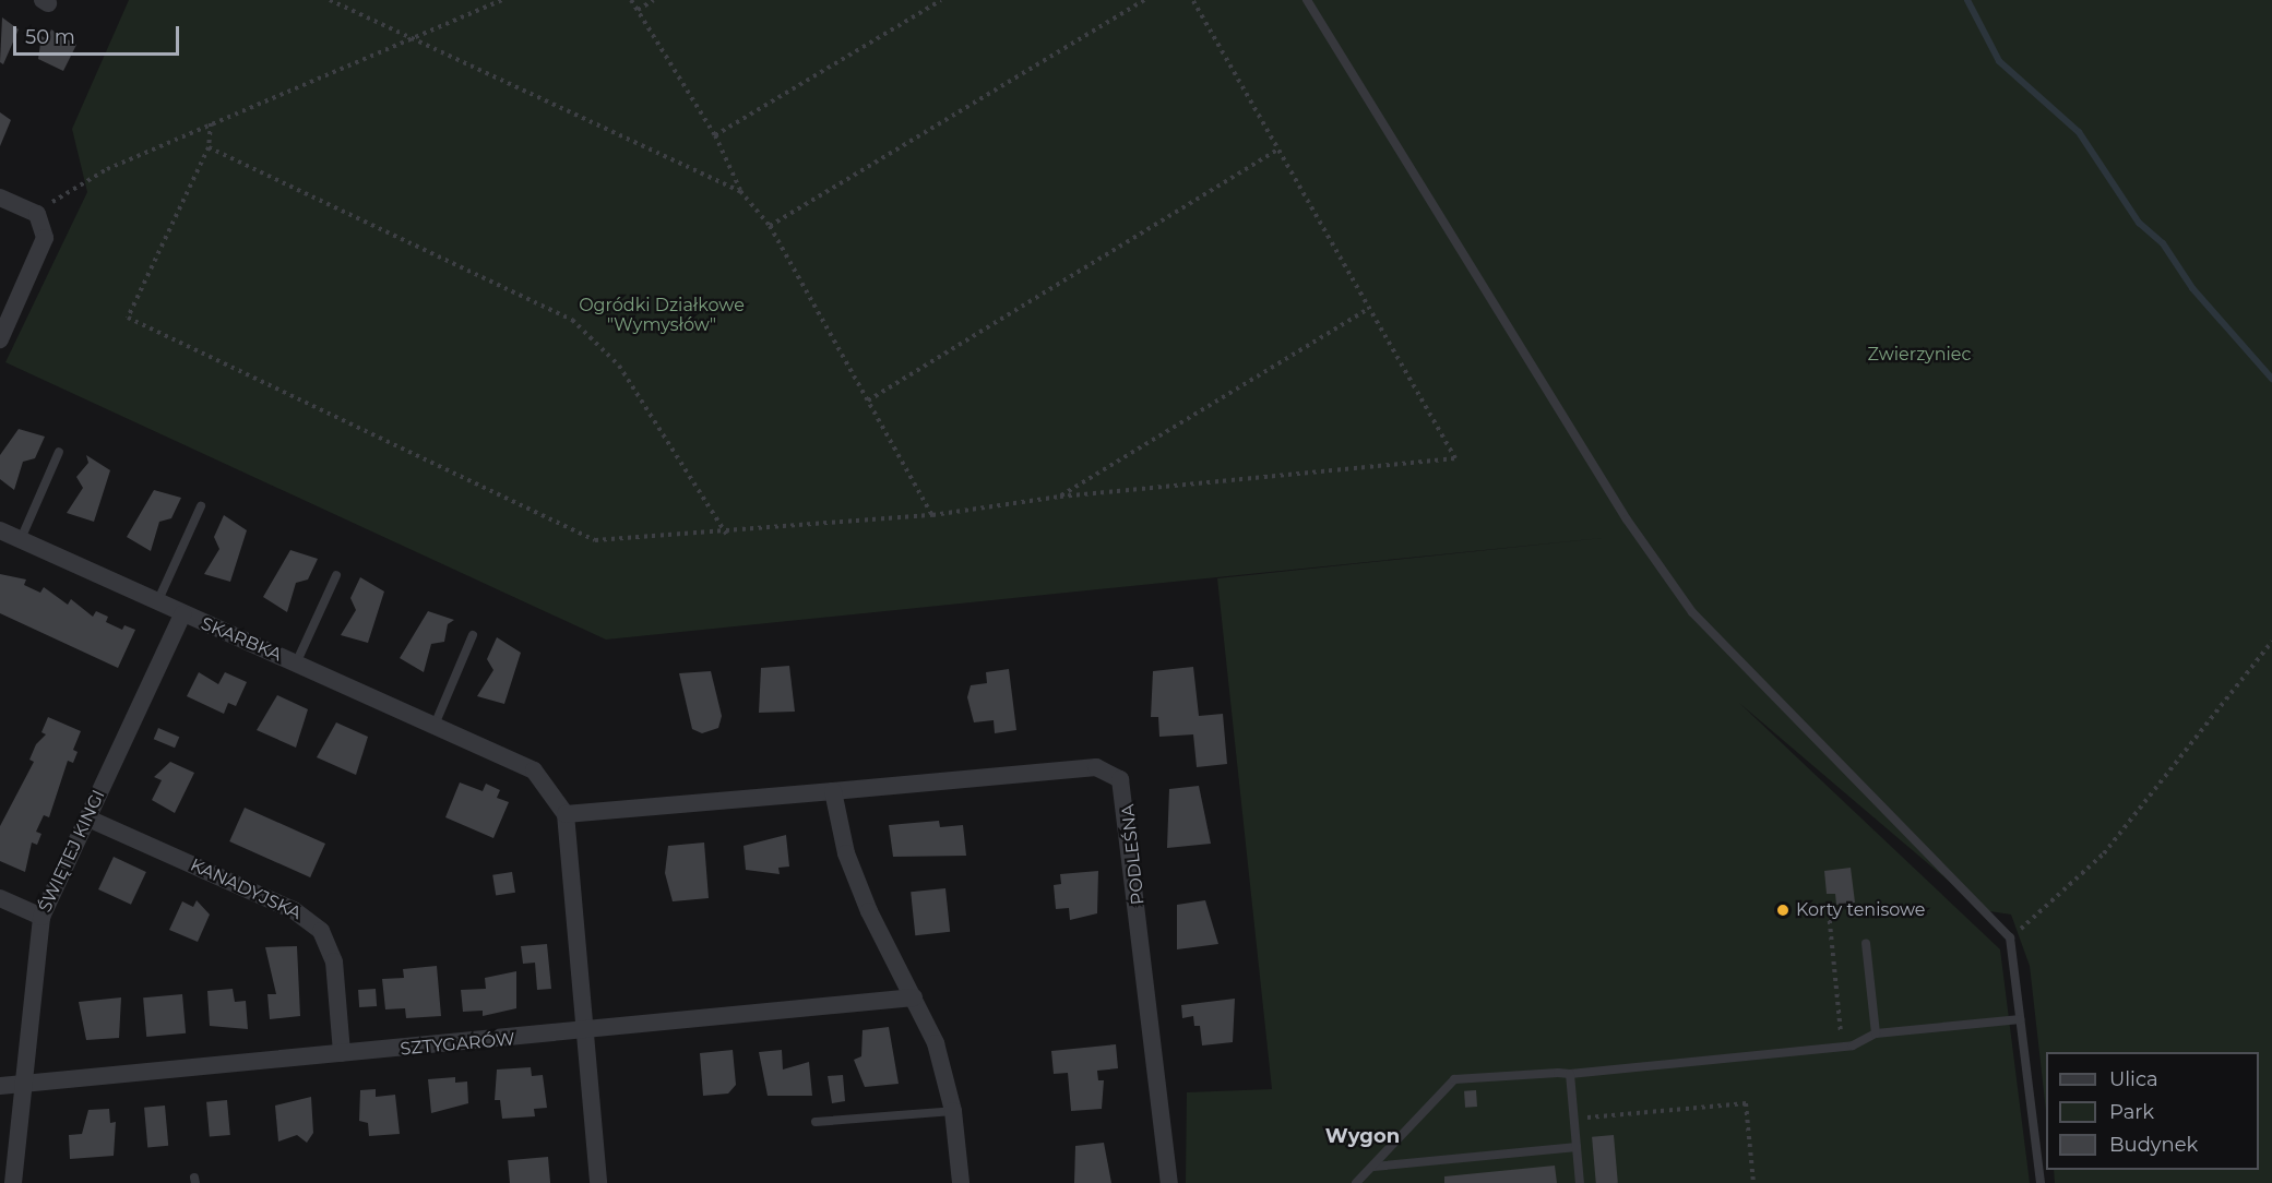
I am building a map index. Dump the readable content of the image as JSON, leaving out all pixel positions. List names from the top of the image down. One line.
{"streets":{"street":["SKARBKA","ŚWIĘTEJ KINGI","PODLEŚNA","KANADYJSKA","SZTYGARÓW"]},"crossings":[["SKARBKA","ŚWIĘTEJ KINGI"],["SKARBKA","PODLEŚNA"],["ŚWIĘTEJ KINGI","KANADYJSKA"],["ŚWIĘTEJ KINGI","SZTYGARÓW"],["KANADYJSKA","SZTYGARÓW"]],"districts":["Wygon"],"parks":["Ogródki Działkowe \"Wymysłów\"","Zwierzyniec"],"places":["Korty tenisowe"],"legend":["Ulica","Park","Budynek"],"scale_bar":"50 m"}
